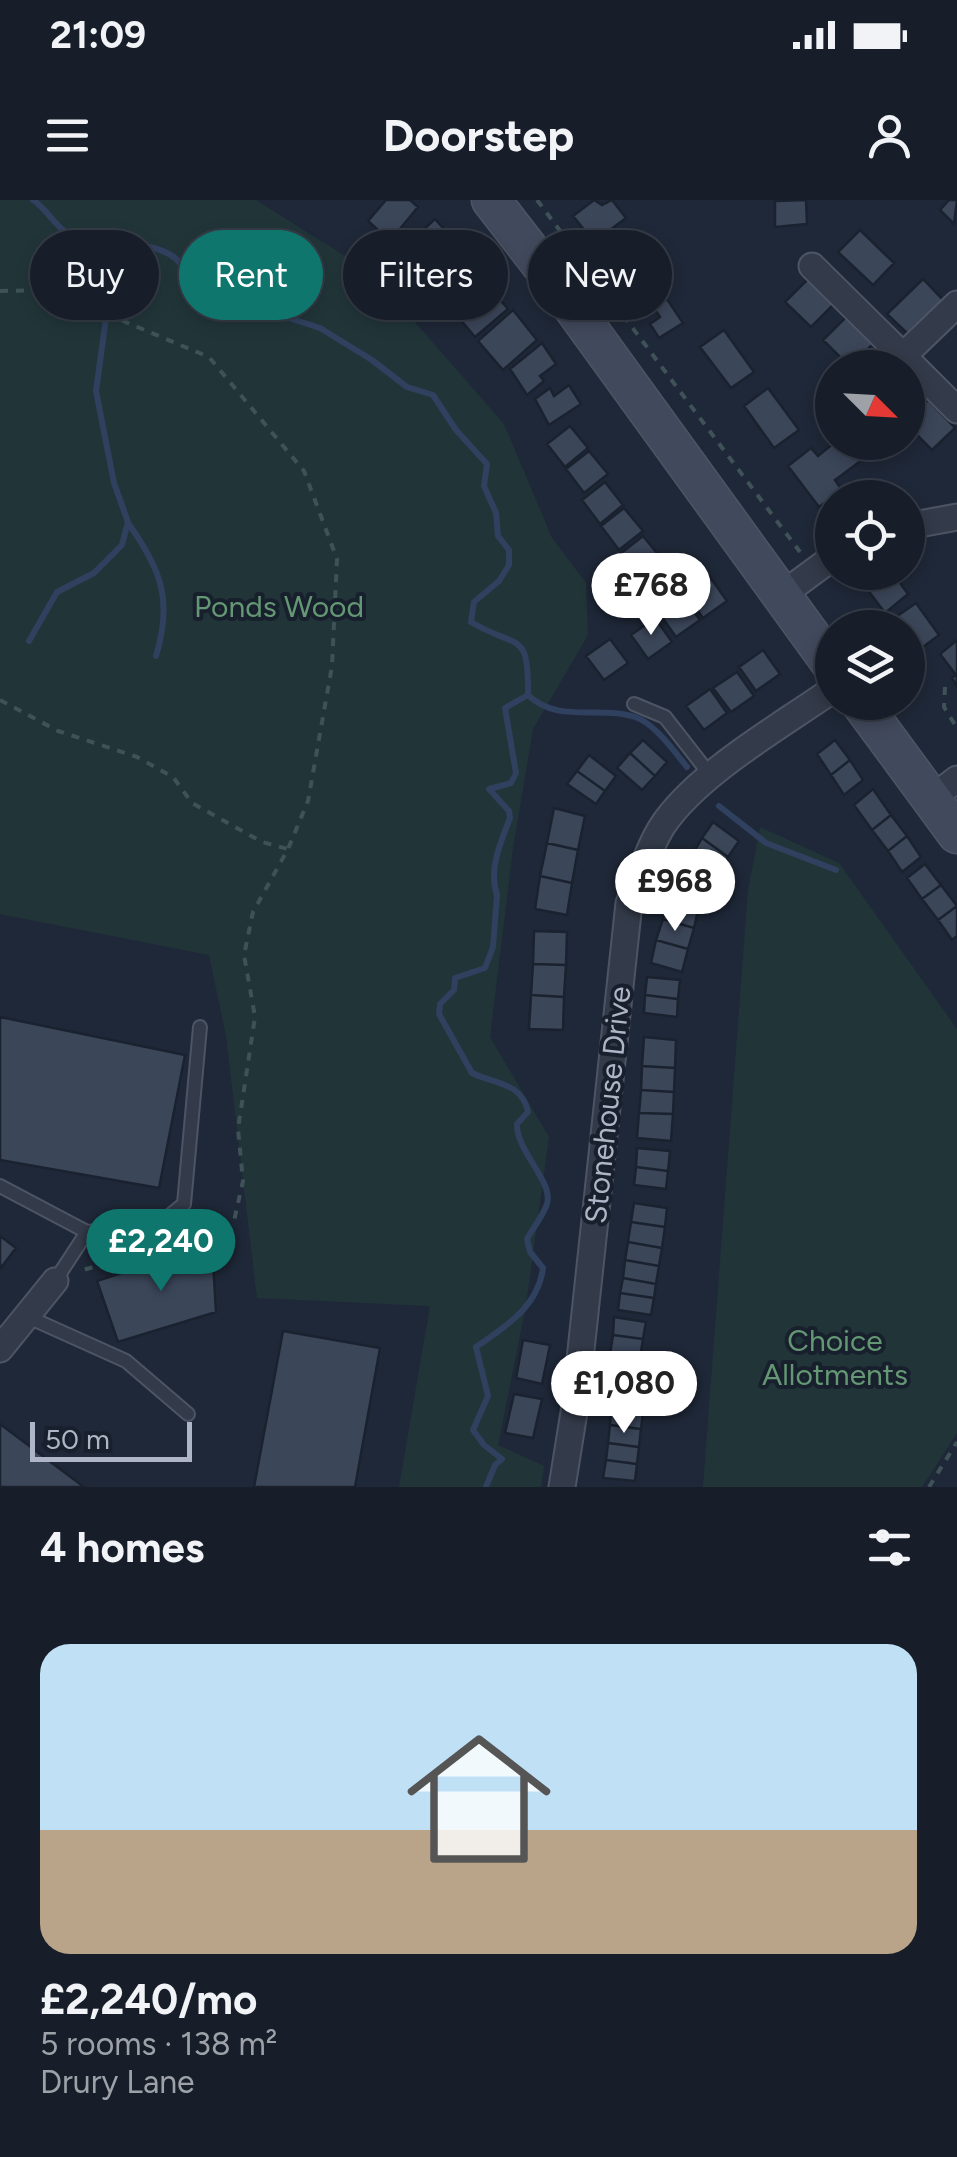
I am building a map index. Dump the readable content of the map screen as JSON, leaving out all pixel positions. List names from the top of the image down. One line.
{"streets":{"street":["Stonehouse Drive"]},"parks":["Ponds Wood","Choice Allotments"],"scale_bar":"50 m","north":"bottom right","page":{"status":"21:09","header":"Doorstep","chip":["Buy","Rent","Filters","New"],"price":["£768","£968","£2,240","£1,080"],"scale":"50 m","heading":"4 homes","list":[{"name":"£2,240/mo","note":"5 rooms · 138 m² · Drury Lane"}]}}
